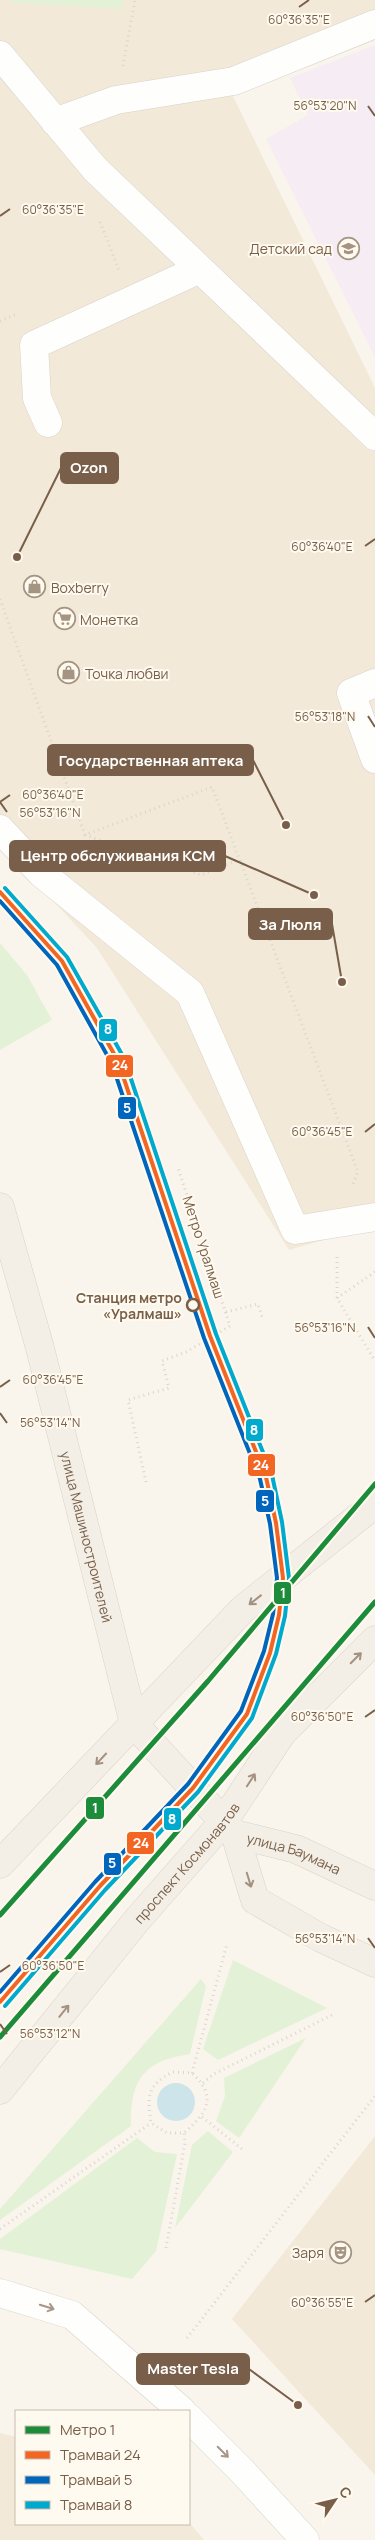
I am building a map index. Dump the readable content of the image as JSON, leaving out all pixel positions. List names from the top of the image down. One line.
{"streets":{"main road":["улица Машиностроителей","улица Баумана","проспект Космонавтов"],"path":["Метро Уралмаш"]},"crossings":[["улица Машиностроителей","улица Баумана"],["улица Машиностроителей","проспект Космонавтов"],["улица Баумана","проспект Космонавтов"]],"places":{"school or university":["Детский сад"],"other":["Ozon","Государственная аптека","Центр обслуживания КСМ","За Люля","Станция метро «Уралмаш»","Master Tesla"],"shop":["Boxberry","Точка любви"],"supermarket":["Монетка"],"theatre":["Заря"]},"lines":["tram line 8","tram line 24","tram line 5","metro line 1"],"legend":["Метро 1","Трамвай 24","Трамвай 5","Трамвай 8"],"north":"top right","coordinates":["60°36'35\"E","56°53'20\"N","60°36'40\"E","56°53'18\"N","56°53'16\"N","60°36'45\"E","56°53'14\"N","60°36'50\"E","56°53'12\"N","60°36'55\"E"]}
